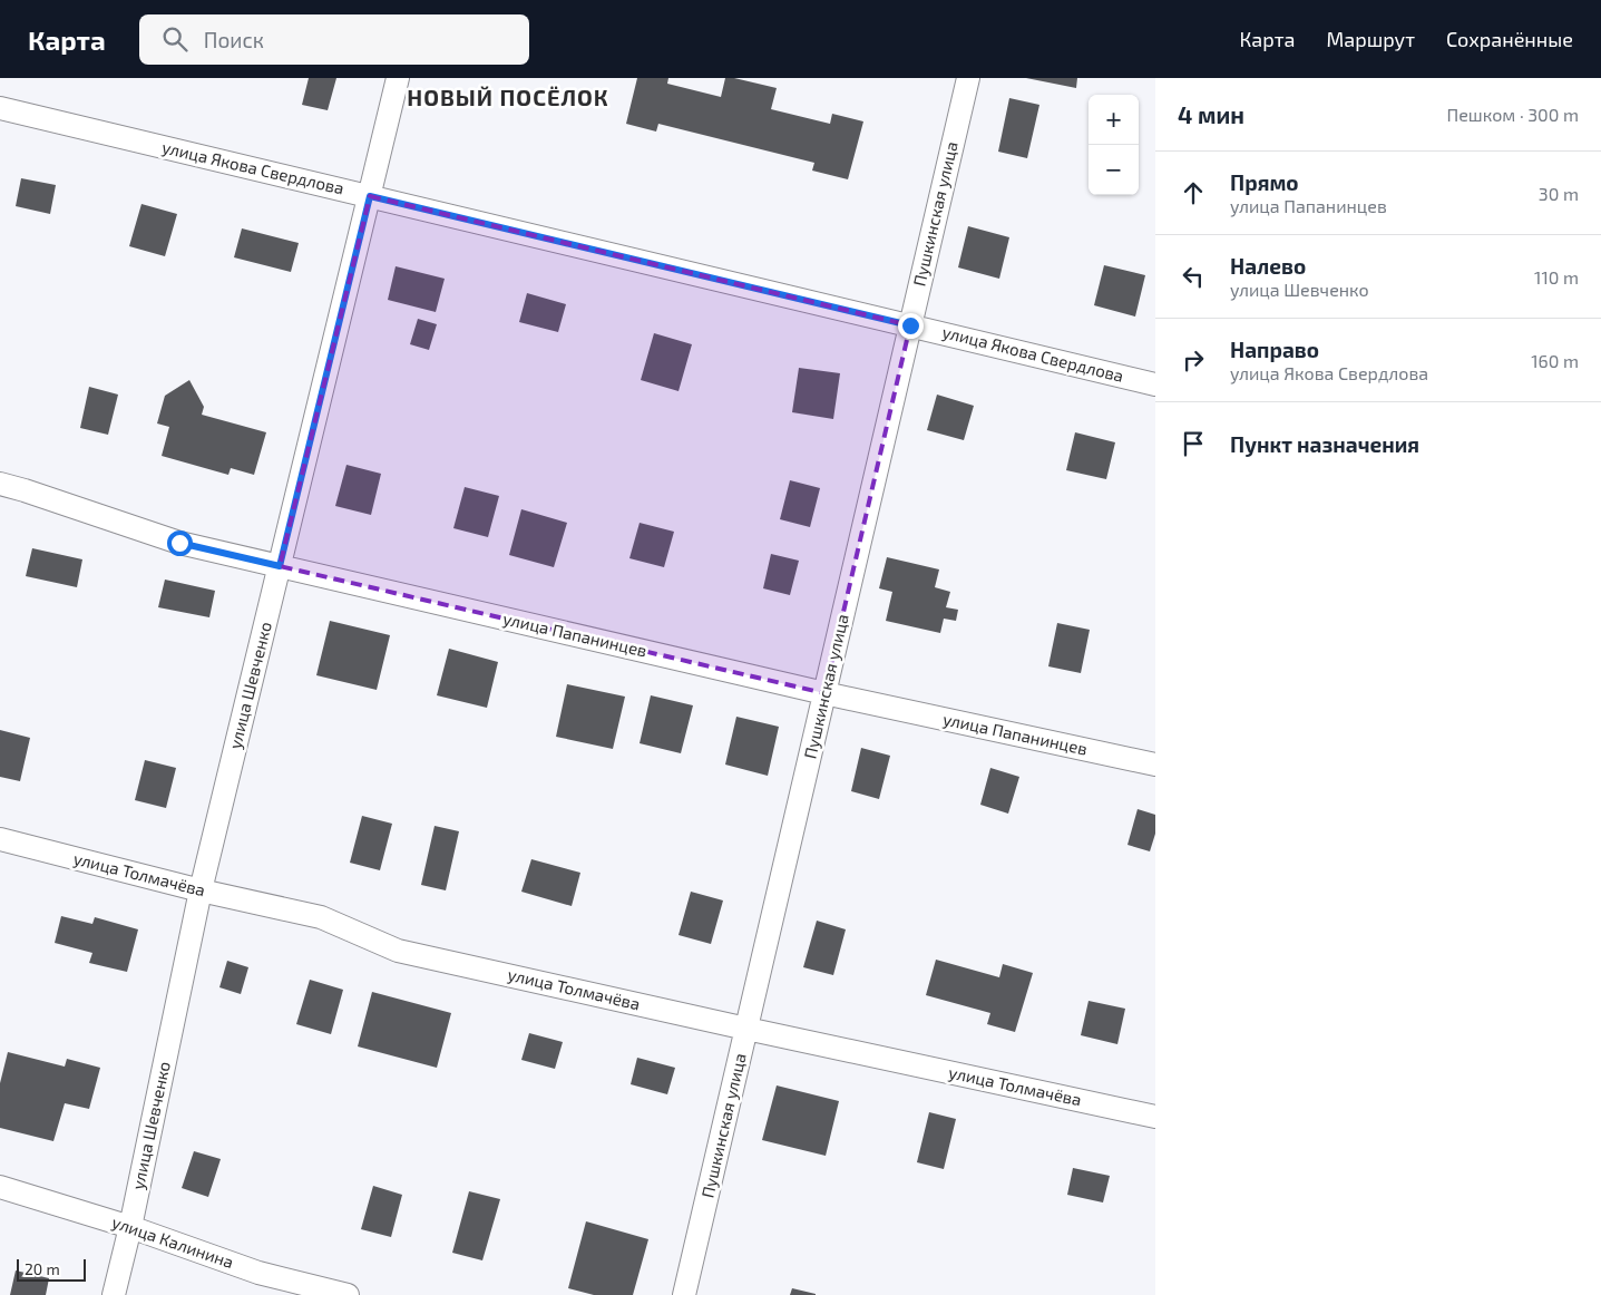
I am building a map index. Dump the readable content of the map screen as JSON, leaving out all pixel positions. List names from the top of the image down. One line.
{"streets":{"street":["улица Якова Свердлова","Пушкинская улица","улица Папанинцев","улица Шевченко","улица Толмачёва","улица Калинина"]},"crossings":[["улица Якова Свердлова","Пушкинская улица"],["улица Якова Свердлова","улица Шевченко"],["Пушкинская улица","улица Папанинцев"],["Пушкинская улица","улица Толмачёва"],["улица Папанинцев","улица Шевченко"],["улица Шевченко","улица Толмачёва"],["улица Шевченко","улица Калинина"]],"districts":["НОВЫЙ ПОСЁЛОК"],"scale_bar":"20 m","page":{"header":"Карта","search":"Поиск","nav":["Карта","Маршрут","Сохранённые"],"heading":["4 мин","Пешком · 300 m"],"map_buttons":["+","−"],"list":[["Прямо","улица Папанинцев","30 m"],["Налево","улица Шевченко","110 m"],["Направо","улица Якова Свердлова","160 m"],"Пункт назначения"],"scale":"20 m"}}
